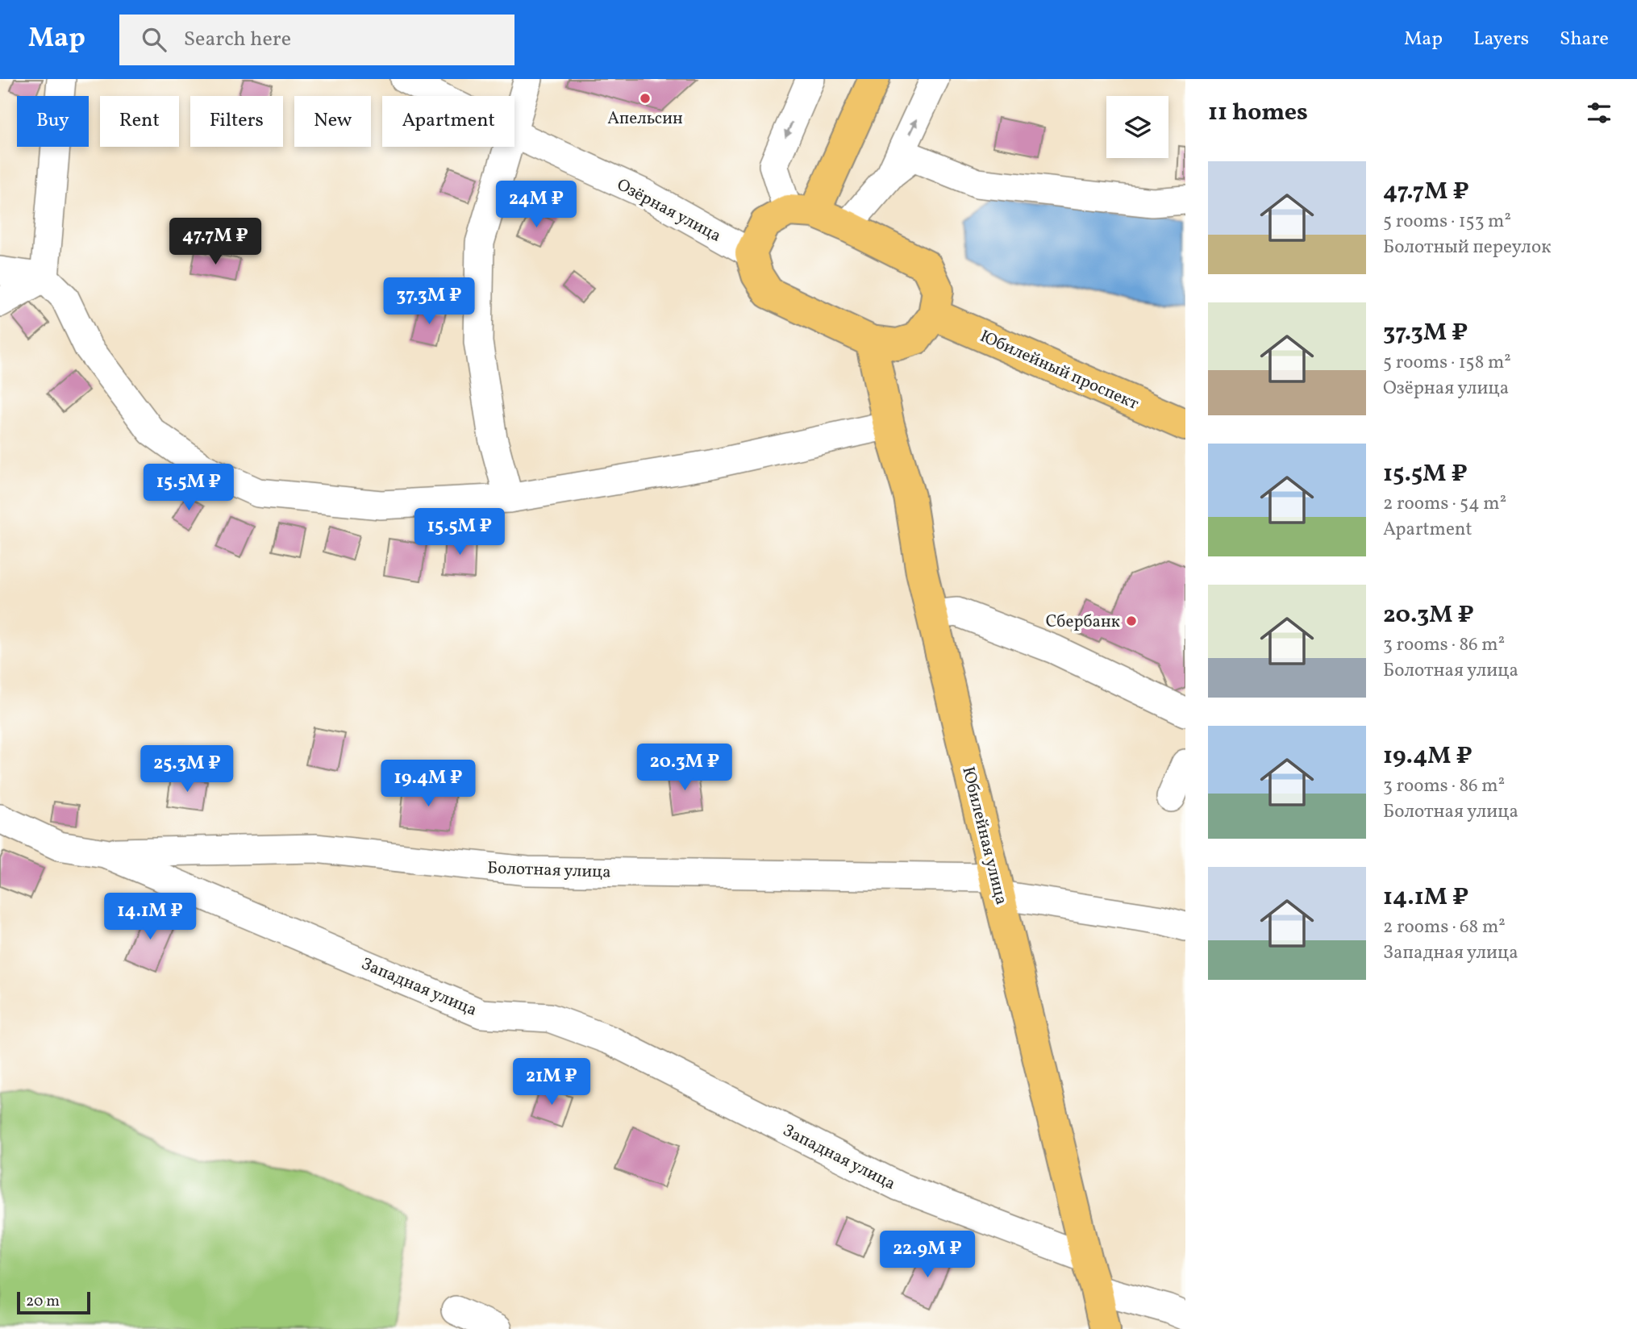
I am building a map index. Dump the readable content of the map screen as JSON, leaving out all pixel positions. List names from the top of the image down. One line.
{"streets":{"main road":["Юбилейный проспект","Юбилейная улица"],"street":["Озёрная улица","Болотная улица","Западная улица"]},"crossings":[["Юбилейная улица","Болотная улица"],["Юбилейная улица","Западная улица"],["Болотная улица","Западная улица"]],"places":["Апельсин","Сбербанк"],"scale_bar":"20 m","page":{"header":"Map","search":"Search here","nav":["Map","Layers","Share"],"heading":"11 homes","chip":["Buy","Rent","Filters","New","Apartment"],"list":[{"name":"47.7M ₽","note":"5 rooms · 153 m² · Болотный переулок"},{"name":"37.3M ₽","note":"5 rooms · 158 m² · Озёрная улица"},{"name":"15.5M ₽","note":"2 rooms · 54 m² · Apartment"},{"name":"20.3M ₽","note":"3 rooms · 86 m² · Болотная улица"},{"name":"19.4M ₽","note":"3 rooms · 86 m² · Болотная улица"},{"name":"14.1M ₽","note":"2 rooms · 68 m² · Западная улица"}],"price":["24M ₽","47.7M ₽","37.3M ₽","15.5M ₽","15.5M ₽","20.3M ₽","25.3M ₽","19.4M ₽","14.1M ₽","21M ₽","22.9M ₽"],"scale":"20 m"}}
